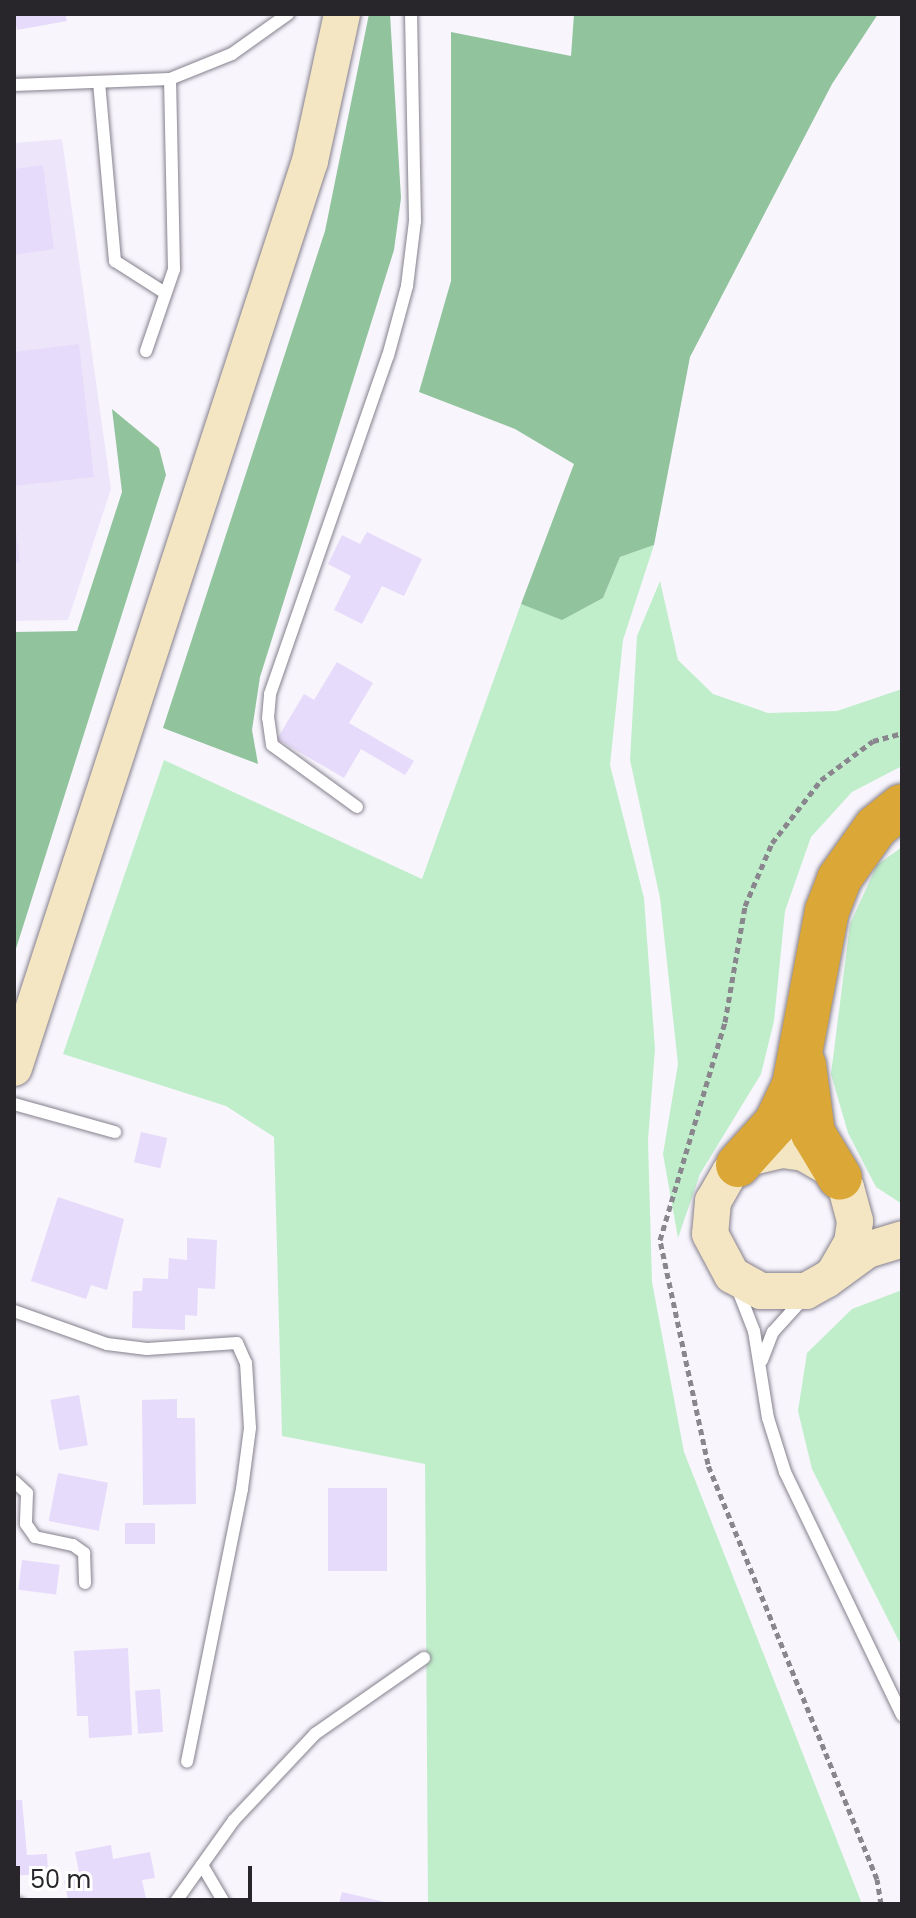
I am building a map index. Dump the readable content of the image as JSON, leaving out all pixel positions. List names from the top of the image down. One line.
{"scale_bar":"50 m"}
